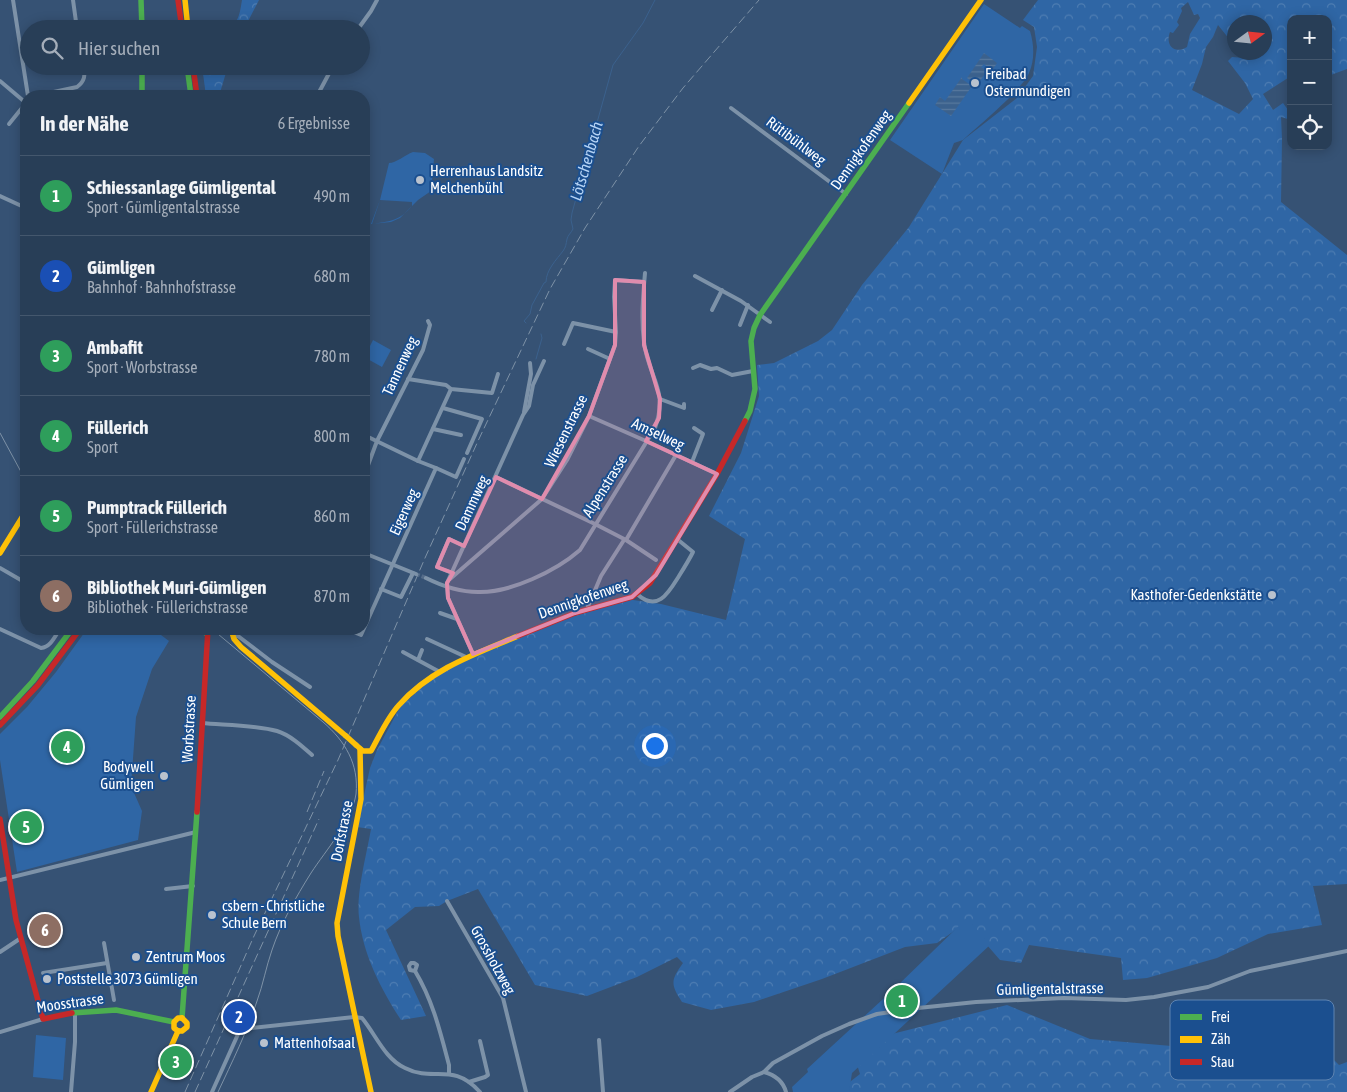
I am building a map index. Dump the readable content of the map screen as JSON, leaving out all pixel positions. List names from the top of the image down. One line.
{"streets":{"main road":["Dennigkofenweg","Worbstrasse","Dorfstrasse","Moosstrasse"],"street":["Rütibühlweg","Tannenweg","Wiesenstrasse","Amselweg","Alpenstrasse","Dammweg","Eigerweg","Grossholzweg","Gümligentalstrasse"]},"crossings":[["Rütibühlweg","Dennigkofenweg"],["Dennigkofenweg","Amselweg"],["Dennigkofenweg","Dorfstrasse"],["Wiesenstrasse","Amselweg"],["Wiesenstrasse","Alpenstrasse"],["Wiesenstrasse","Dammweg"],["Amselweg","Alpenstrasse"],["Alpenstrasse","Dammweg"],["Worbstrasse","Moosstrasse"]],"water":["Lötschenbach"],"places":["Freibad Ostermundigen","Herrenhaus Landsitz Melchenbühl","Kasthofer-Gedenkstätte","Bodywell Gümligen","csbern - Christliche Schule Bern","Zentrum Moos","Poststelle 3073 Gümligen","Mattenhofsaal"],"legend":["Frei","Zäh","Stau"],"north":"right","page":{"map_buttons":["+","−"],"search":"Hier suchen","heading":["In der Nähe","6 Ergebnisse"],"list":[{"mark":"1","name":"Schiessanlage Gümligental","note":"Sport · Gümligentalstrasse","value":"490 m"},{"mark":"2","name":"Gümligen","note":"Bahnhof · Bahnhofstrasse","value":"680 m"},{"mark":"3","name":"Ambafit","note":"Sport · Worbstrasse","value":"780 m"},{"mark":"4","name":"Füllerich","note":"Sport","value":"800 m"},{"mark":"5","name":"Pumptrack Füllerich","note":"Sport · Füllerichstrasse","value":"860 m"},{"mark":"6","name":"Bibliothek Muri-Gümligen","note":"Bibliothek · Füllerichstrasse","value":"870 m"}],"pins":["4","5","6","1","2","3"]}}
